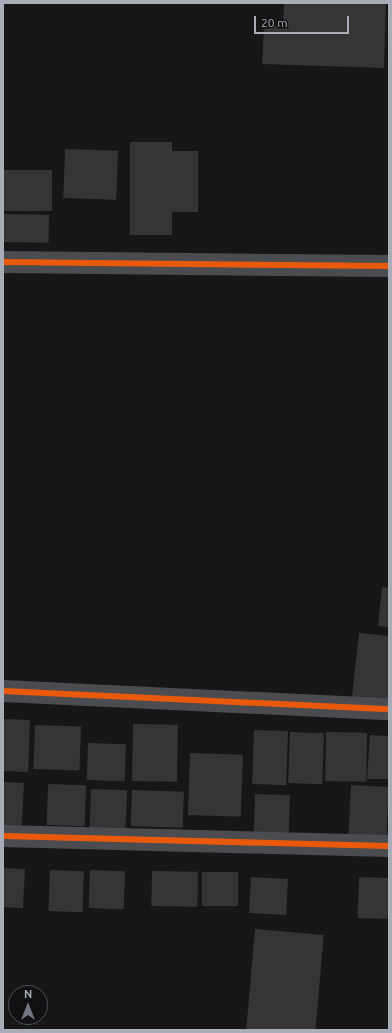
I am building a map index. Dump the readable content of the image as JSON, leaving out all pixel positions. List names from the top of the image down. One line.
{"scale_bar":"20 m","north":"top"}
